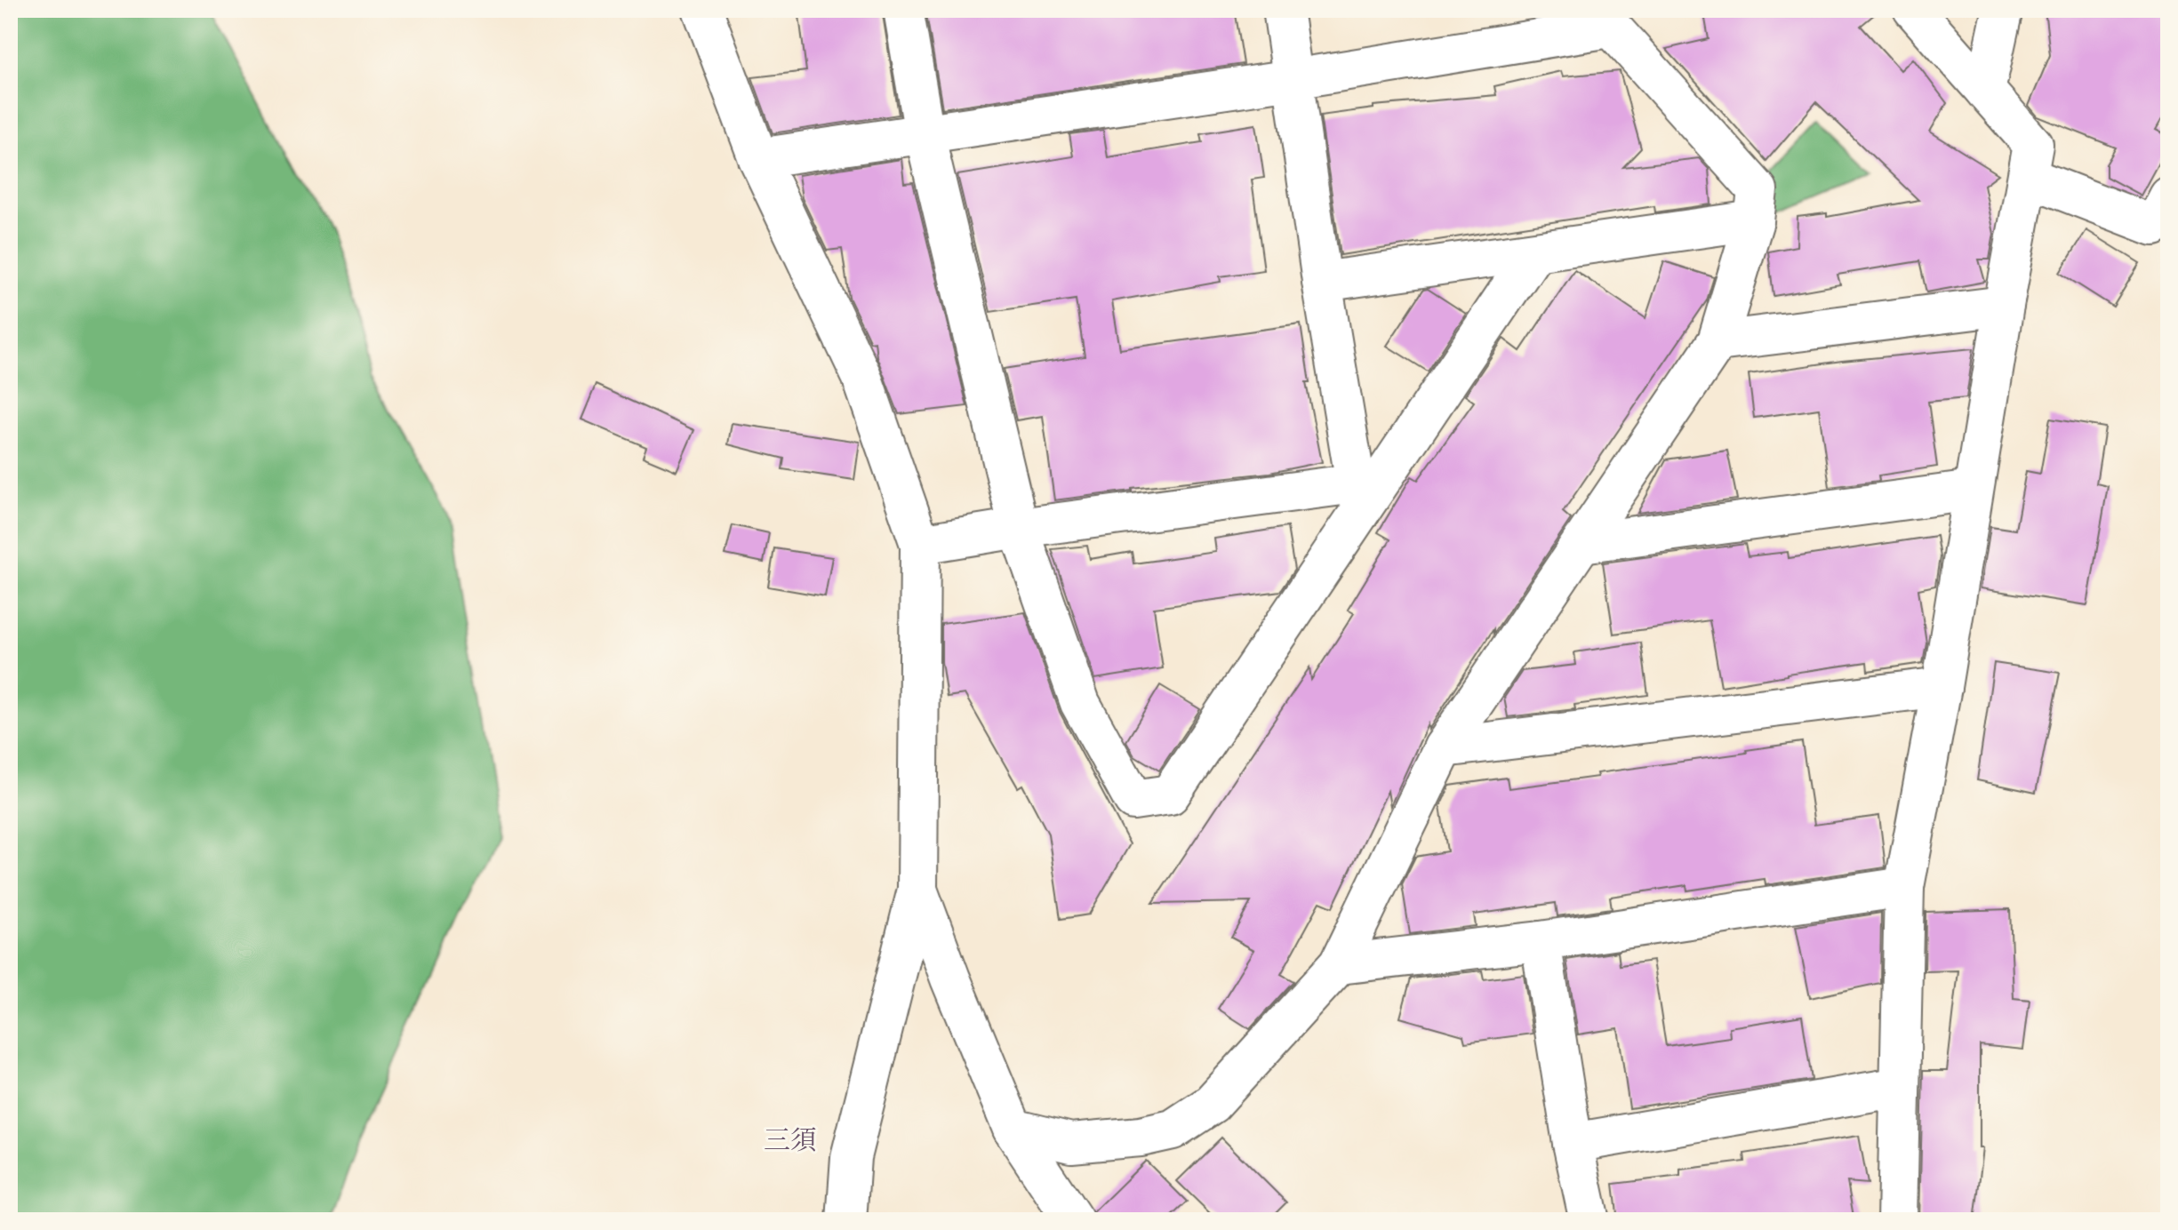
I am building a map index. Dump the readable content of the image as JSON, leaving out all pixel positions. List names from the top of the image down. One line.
{"districts":["三須"]}
